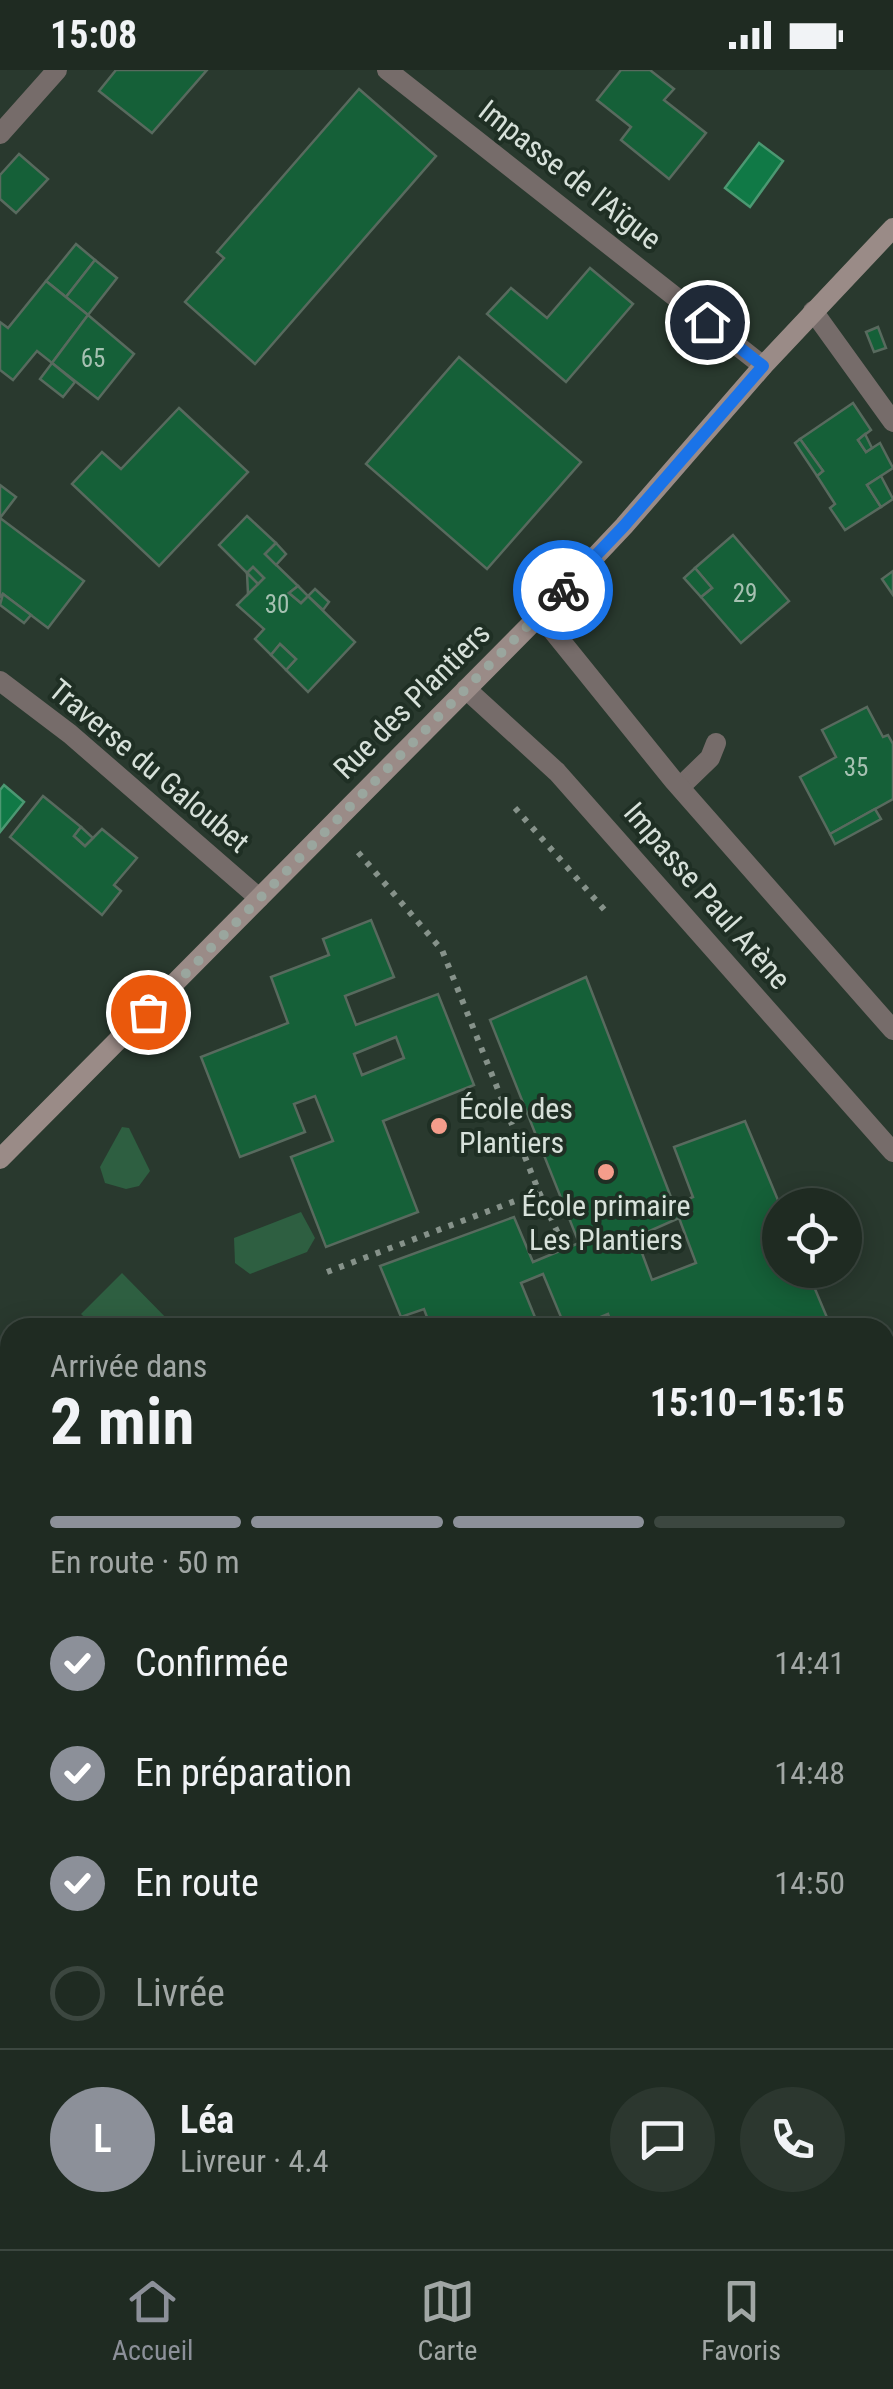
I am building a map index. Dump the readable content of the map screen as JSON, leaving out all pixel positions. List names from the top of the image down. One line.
{"streets":{"street":["Impasse de l'Aïgue","Rue des Plantiers","Traverse du Galoubet","Impasse Paul Arène"]},"crossings":[["Impasse de l'Aïgue","Rue des Plantiers"],["Rue des Plantiers","Traverse du Galoubet"],["Rue des Plantiers","Impasse Paul Arène"]],"places":["École des Plantiers","École primaire Les Plantiers"],"house_numbers":["65","29","30","35"],"page":{"status":"15:08","heading":["2 min","Arrivée dans","15:10–15:15"],"panel":["Léa","Livreur · 4.4"],"bar":"En route · 50 m","list":[["Confirmée","14:41"],["En préparation","14:48"],["En route","14:50"],"Livrée"],"round":"L","tabs":["Accueil","Carte","Favoris"]}}
